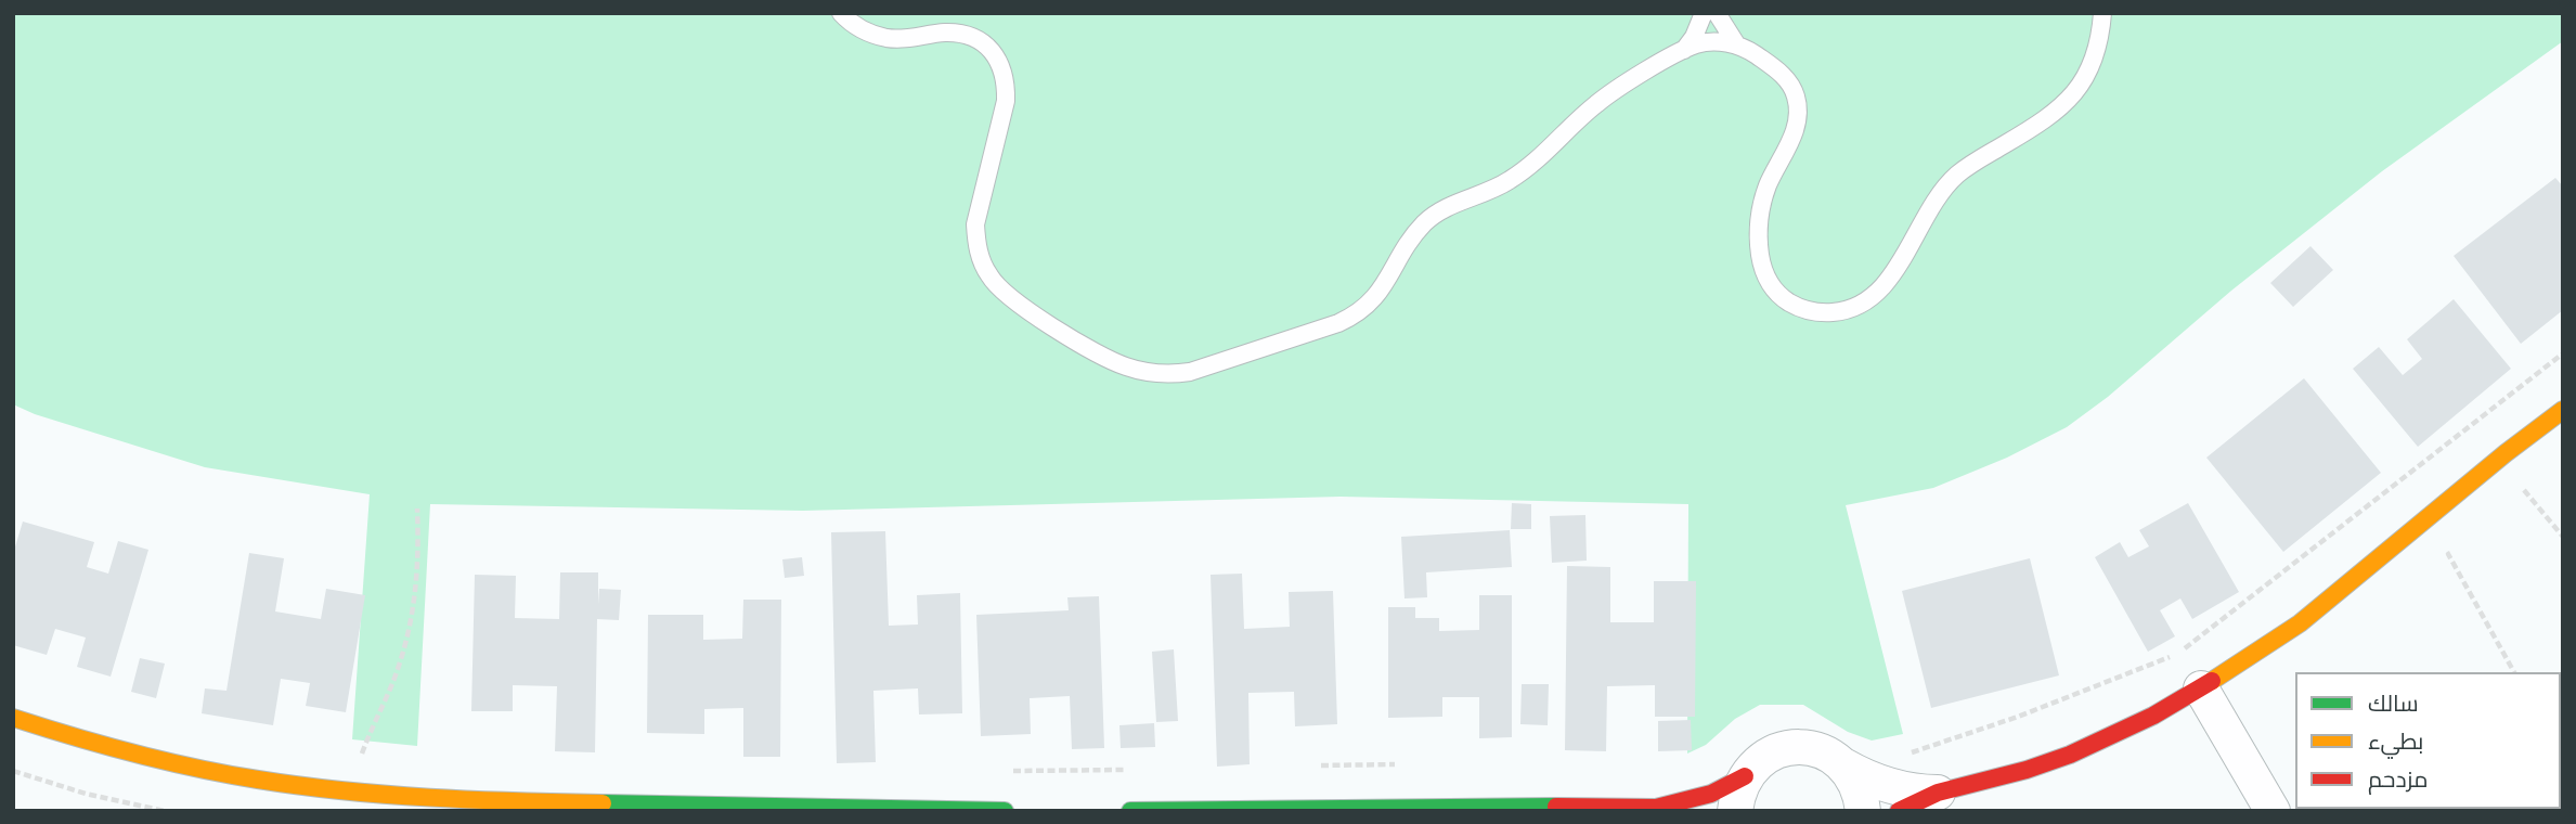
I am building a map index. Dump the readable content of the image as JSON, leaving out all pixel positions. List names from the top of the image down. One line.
{"legend":["سالك","بطيء","مزدحم"]}
